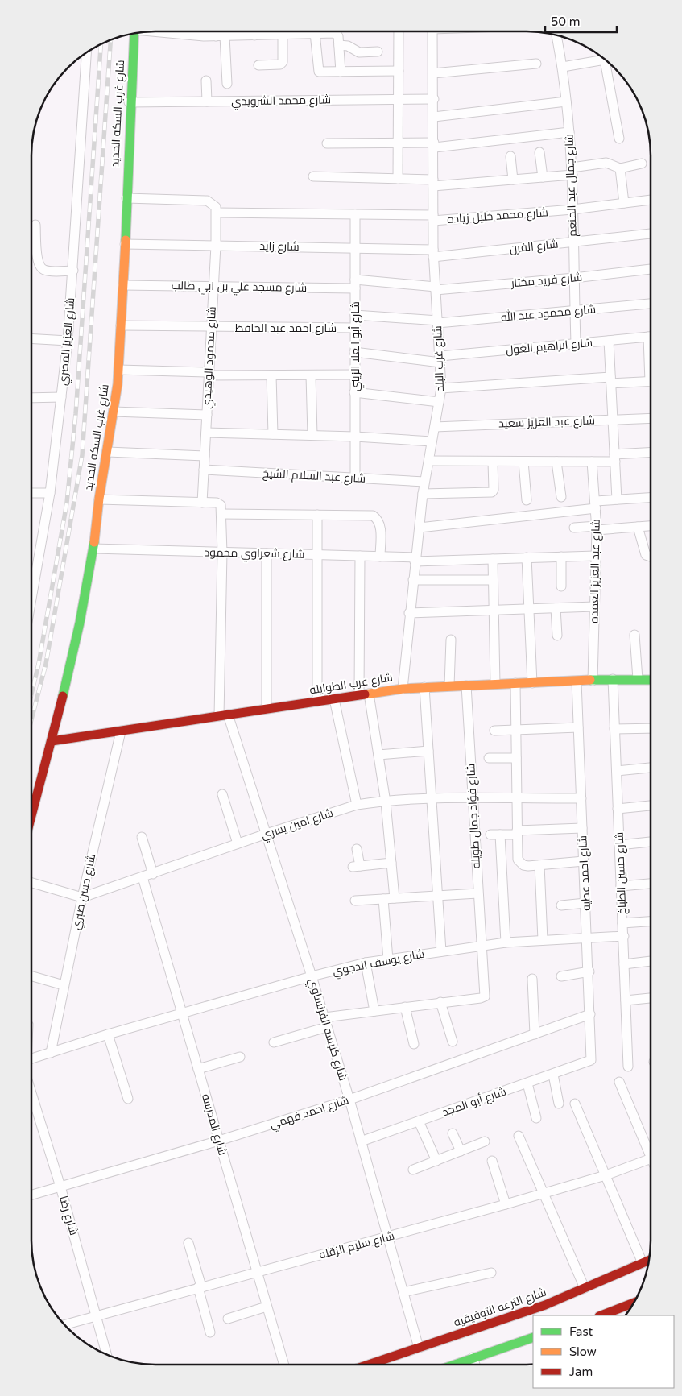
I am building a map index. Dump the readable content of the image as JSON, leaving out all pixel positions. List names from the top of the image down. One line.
{"streets":{"street":["شارع محمد الشرويدي","شارع غرب السكه الحديد","شارع جمال عبد المنعم","شارع محمد خليل زياده","شارع زايد","شارع الفرن","شارع فريد مختار","شارع مسجد علي بن ابي طالب","شارع محمود عبد الله","شارع احمد عبد الحافظ","شارع العزيز المصري","شارع أبو العلا الزيني","شارع ابراهيم الغول","شارع محمود الوهيدي","شارع غرب البلد","شارع عبد العزيز سعيد","شارع عبد السلام الشيخ","شارع شعراوي محمود","شارع عبد العزيز العمده","شارع عرب الطوايله","شارع فؤاد جمال طويله","شارع امين يسري","شارع احمد عطيه","شارع حسين الطباخ","شارع حسن صبري","شارع يوسف الدجوي","شارع كنيسه الفرنساوي","شارع أبو المجد","شارع احمد فهمي","شارع المدرسه","شارع رضا","شارع سليم الزقله","شارع الترعه التوفيقيه"]},"crossings":[["شارع محمد الشرويدي","شارع غرب السكه الحديد"],["شارع محمد الشرويدي","شارع غرب البلد"],["شارع غرب السكه الحديد","شارع زايد"],["شارع غرب السكه الحديد","شارع مسجد علي بن ابي طالب"],["شارع غرب السكه الحديد","شارع احمد عبد الحافظ"],["شارع غرب السكه الحديد","شارع شعراوي محمود"],["شارع غرب السكه الحديد","شارع عرب الطوايله"],["شارع جمال عبد المنعم","شارع محمد خليل زياده"],["شارع جمال عبد المنعم","شارع الفرن"],["شارع جمال عبد المنعم","شارع فريد مختار"],["شارع جمال عبد المنعم","شارع محمود عبد الله"],["شارع جمال عبد المنعم","شارع ابراهيم الغول"],["شارع محمد خليل زياده","شارع أبو العلا الزيني"],["شارع محمد خليل زياده","شارع محمود الوهيدي"],["شارع محمد خليل زياده","شارع غرب البلد"],["شارع زايد","شارع الفرن"],["شارع زايد","شارع أبو العلا الزيني"],["شارع زايد","شارع محمود الوهيدي"],["شارع زايد","شارع غرب البلد"],["شارع الفرن","شارع غرب البلد"],["شارع فريد مختار","شارع مسجد علي بن ابي طالب"],["شارع فريد مختار","شارع أبو العلا الزيني"],["شارع فريد مختار","شارع غرب البلد"],["شارع مسجد علي بن ابي طالب","شارع أبو العلا الزيني"],["شارع مسجد علي بن ابي طالب","شارع محمود الوهيدي"],["شارع محمود عبد الله","شارع أبو العلا الزيني"],["شارع محمود عبد الله","شارع غرب البلد"],["شارع احمد عبد الحافظ","شارع أبو العلا الزيني"],["شارع احمد عبد الحافظ","شارع محمود الوهيدي"],["شارع أبو العلا الزيني","شارع ابراهيم الغول"],["شارع أبو العلا الزيني","شارع عبد السلام الشيخ"],["شارع ابراهيم الغول","شارع غرب البلد"],["شارع محمود الوهيدي","شارع عبد السلام الشيخ"],["شارع غرب البلد","شارع عبد العزيز سعيد"],["شارع غرب البلد","شارع عبد السلام الشيخ"],["شارع غرب البلد","شارع شعراوي محمود"],["شارع غرب البلد","شارع عرب الطوايله"],["شارع شعراوي محمود","شارع عبد العزيز العمده"],["شارع شعراوي محمود","شارع كنيسه الفرنساوي"],["شارع عبد العزيز العمده","شارع عرب الطوايله"],["شارع عرب الطوايله","شارع فؤاد جمال طويله"],["شارع عرب الطوايله","شارع احمد عطيه"],["شارع عرب الطوايله","شارع حسين الطباخ"],["شارع عرب الطوايله","شارع حسن صبري"],["شارع عرب الطوايله","شارع كنيسه الفرنساوي"],["شارع فؤاد جمال طويله","شارع امين يسري"],["شارع فؤاد جمال طويله","شارع يوسف الدجوي"],["شارع امين يسري","شارع احمد عطيه"],["شارع امين يسري","شارع حسن صبري"],["شارع امين يسري","شارع كنيسه الفرنساوي"],["شارع امين يسري","شارع المدرسه"],["شارع احمد عطيه","شارع يوسف الدجوي"],["شارع احمد عطيه","شارع أبو المجد"],["شارع احمد عطيه","شارع احمد فهمي"],["شارع حسين الطباخ","شارع يوسف الدجوي"],["شارع حسن صبري","شارع يوسف الدجوي"],["شارع يوسف الدجوي","شارع كنيسه الفرنساوي"],["شارع يوسف الدجوي","شارع المدرسه"],["شارع كنيسه الفرنساوي","شارع أبو المجد"],["شارع كنيسه الفرنساوي","شارع احمد فهمي"],["شارع كنيسه الفرنساوي","شارع سليم الزقله"],["شارع كنيسه الفرنساوي","شارع الترعه التوفيقيه"],["شارع احمد فهمي","شارع المدرسه"],["شارع احمد فهمي","شارع رضا"],["شارع المدرسه","شارع سليم الزقله"],["شارع رضا","شارع سليم الزقله"]],"legend":["Fast","Slow","Jam"],"scale_bar":"50 m"}
